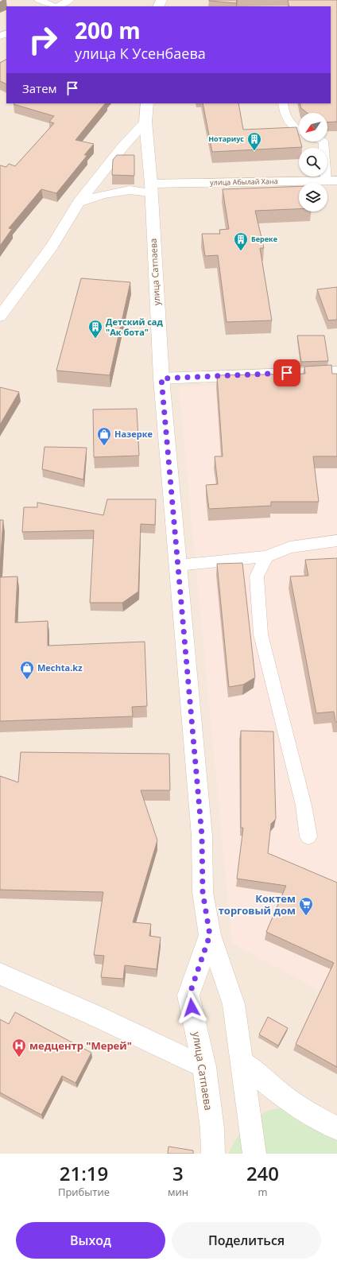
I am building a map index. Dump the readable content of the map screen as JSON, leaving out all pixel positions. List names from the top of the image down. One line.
{"streets":{"street":["улица Абылай Хана","улица Сатпаева"]},"crossings":[["улица Абылай Хана","улица Сатпаева"]],"places":{"building":["Нотариус","Береке","Детский сад \"Ак бота\""],"shop":["Назерке","Mechta.kz"],"supermarket":["Коктем торговый дом"],"hospital":["медцентр \"Мерей\""]},"north":"bottom left","page":{"turn":["200 m","улица К Усенбаева"],"then":"Затем","eta":["21:19","Прибытие","3","мин","240","m"],"buttons":["Выход","Поделиться"]}}
